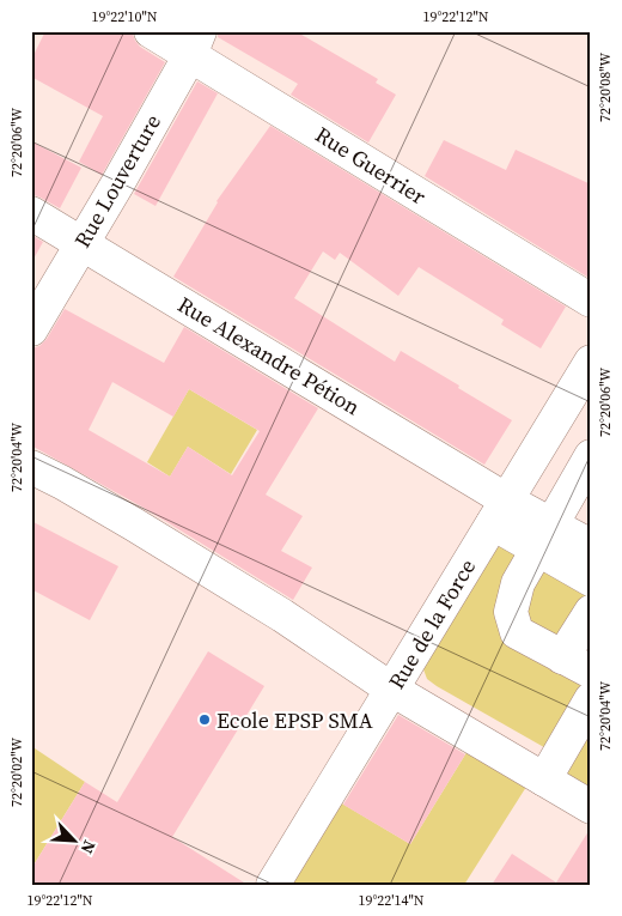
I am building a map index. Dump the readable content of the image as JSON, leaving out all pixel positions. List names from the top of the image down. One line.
{"streets":{"street":["Rue Guerrier","Rue Louverture","Rue Alexandre Pétion","Rue de la Force"]},"crossings":[["Rue Guerrier","Rue Louverture"],["Rue Louverture","Rue Alexandre Pétion"],["Rue Alexandre Pétion","Rue de la Force"]],"places":["Ecole EPSP SMA"],"north":"bottom right","coordinates":["19°22'10\"N","19°22'12\"N","72°20'08\"W","72°20'06\"W","72°20'04\"W","72°20'02\"W","19°22'14\"N"]}
